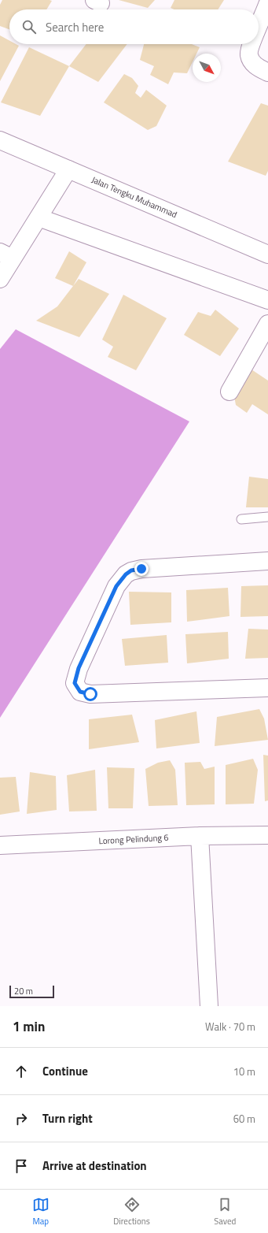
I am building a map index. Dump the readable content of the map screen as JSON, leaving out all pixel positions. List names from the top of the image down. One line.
{"streets":{"street":["Jalan Tengku Muhammad","Lorong Pelindung 6"]},"scale_bar":"20 m","north":"bottom right","page":{"search":"Search here","scale":"20 m","heading":["1 min","Walk · 70 m"],"list":[["Continue","10 m"],["Turn right","60 m"],"Arrive at destination"],"nav":["Map","Directions","Saved"]}}
